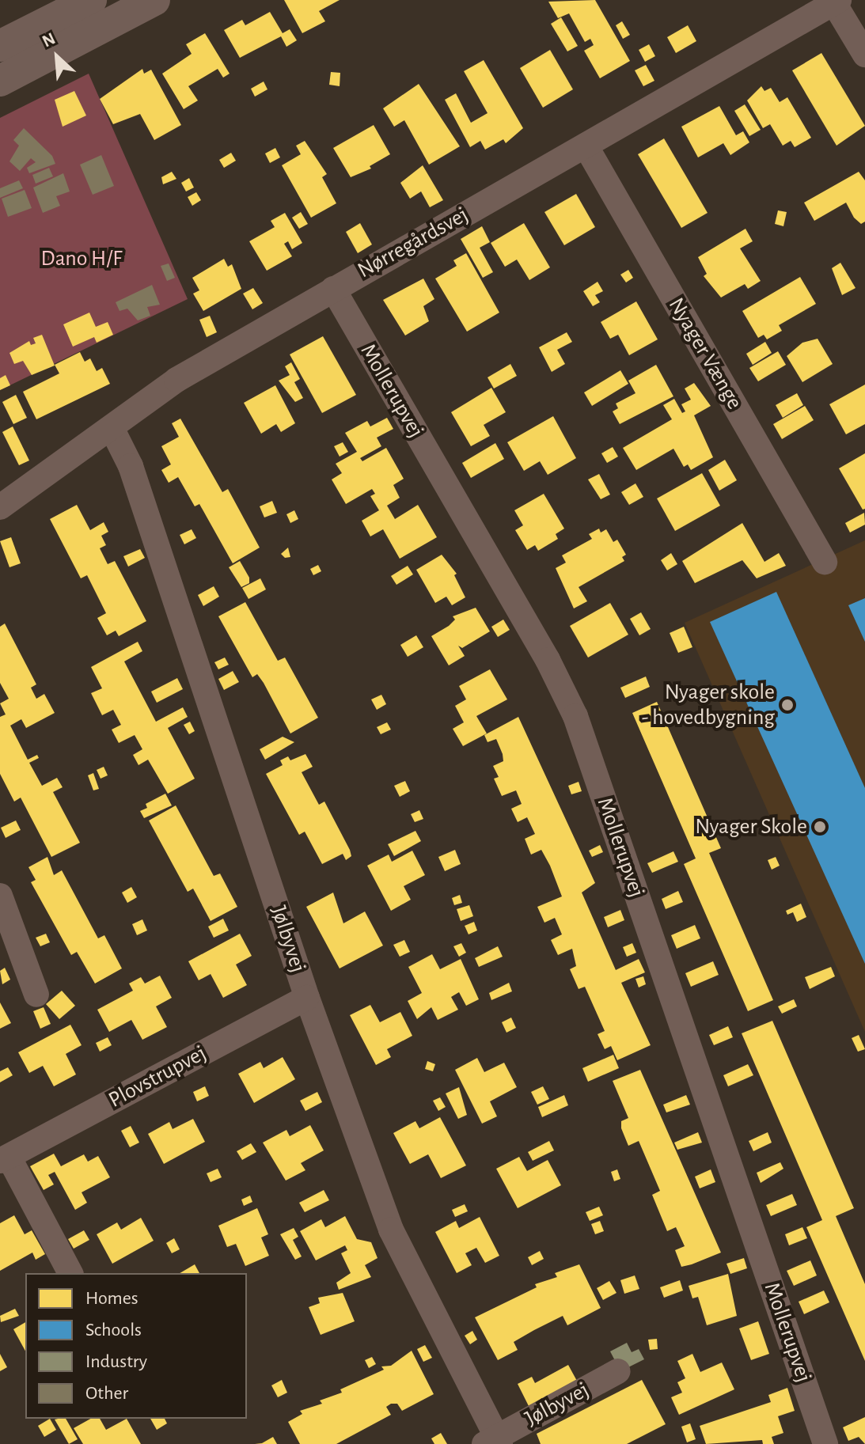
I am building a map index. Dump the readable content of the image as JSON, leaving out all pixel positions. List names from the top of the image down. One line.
{"streets":{"street":["Nørregårdsvej","Nyager Vænge","Mollerupvej","Jølbyvej","Plovstrupvej"]},"crossings":[["Nørregårdsvej","Nyager Vænge"],["Nørregårdsvej","Mollerupvej"],["Nørregårdsvej","Jølbyvej"],["Jølbyvej","Plovstrupvej"]],"parks":["Dano H/F"],"places":["Nyager skole - hovedbygning","Nyager Skole"],"legend":["Homes","Schools","Industry","Other"],"north":"top left"}
